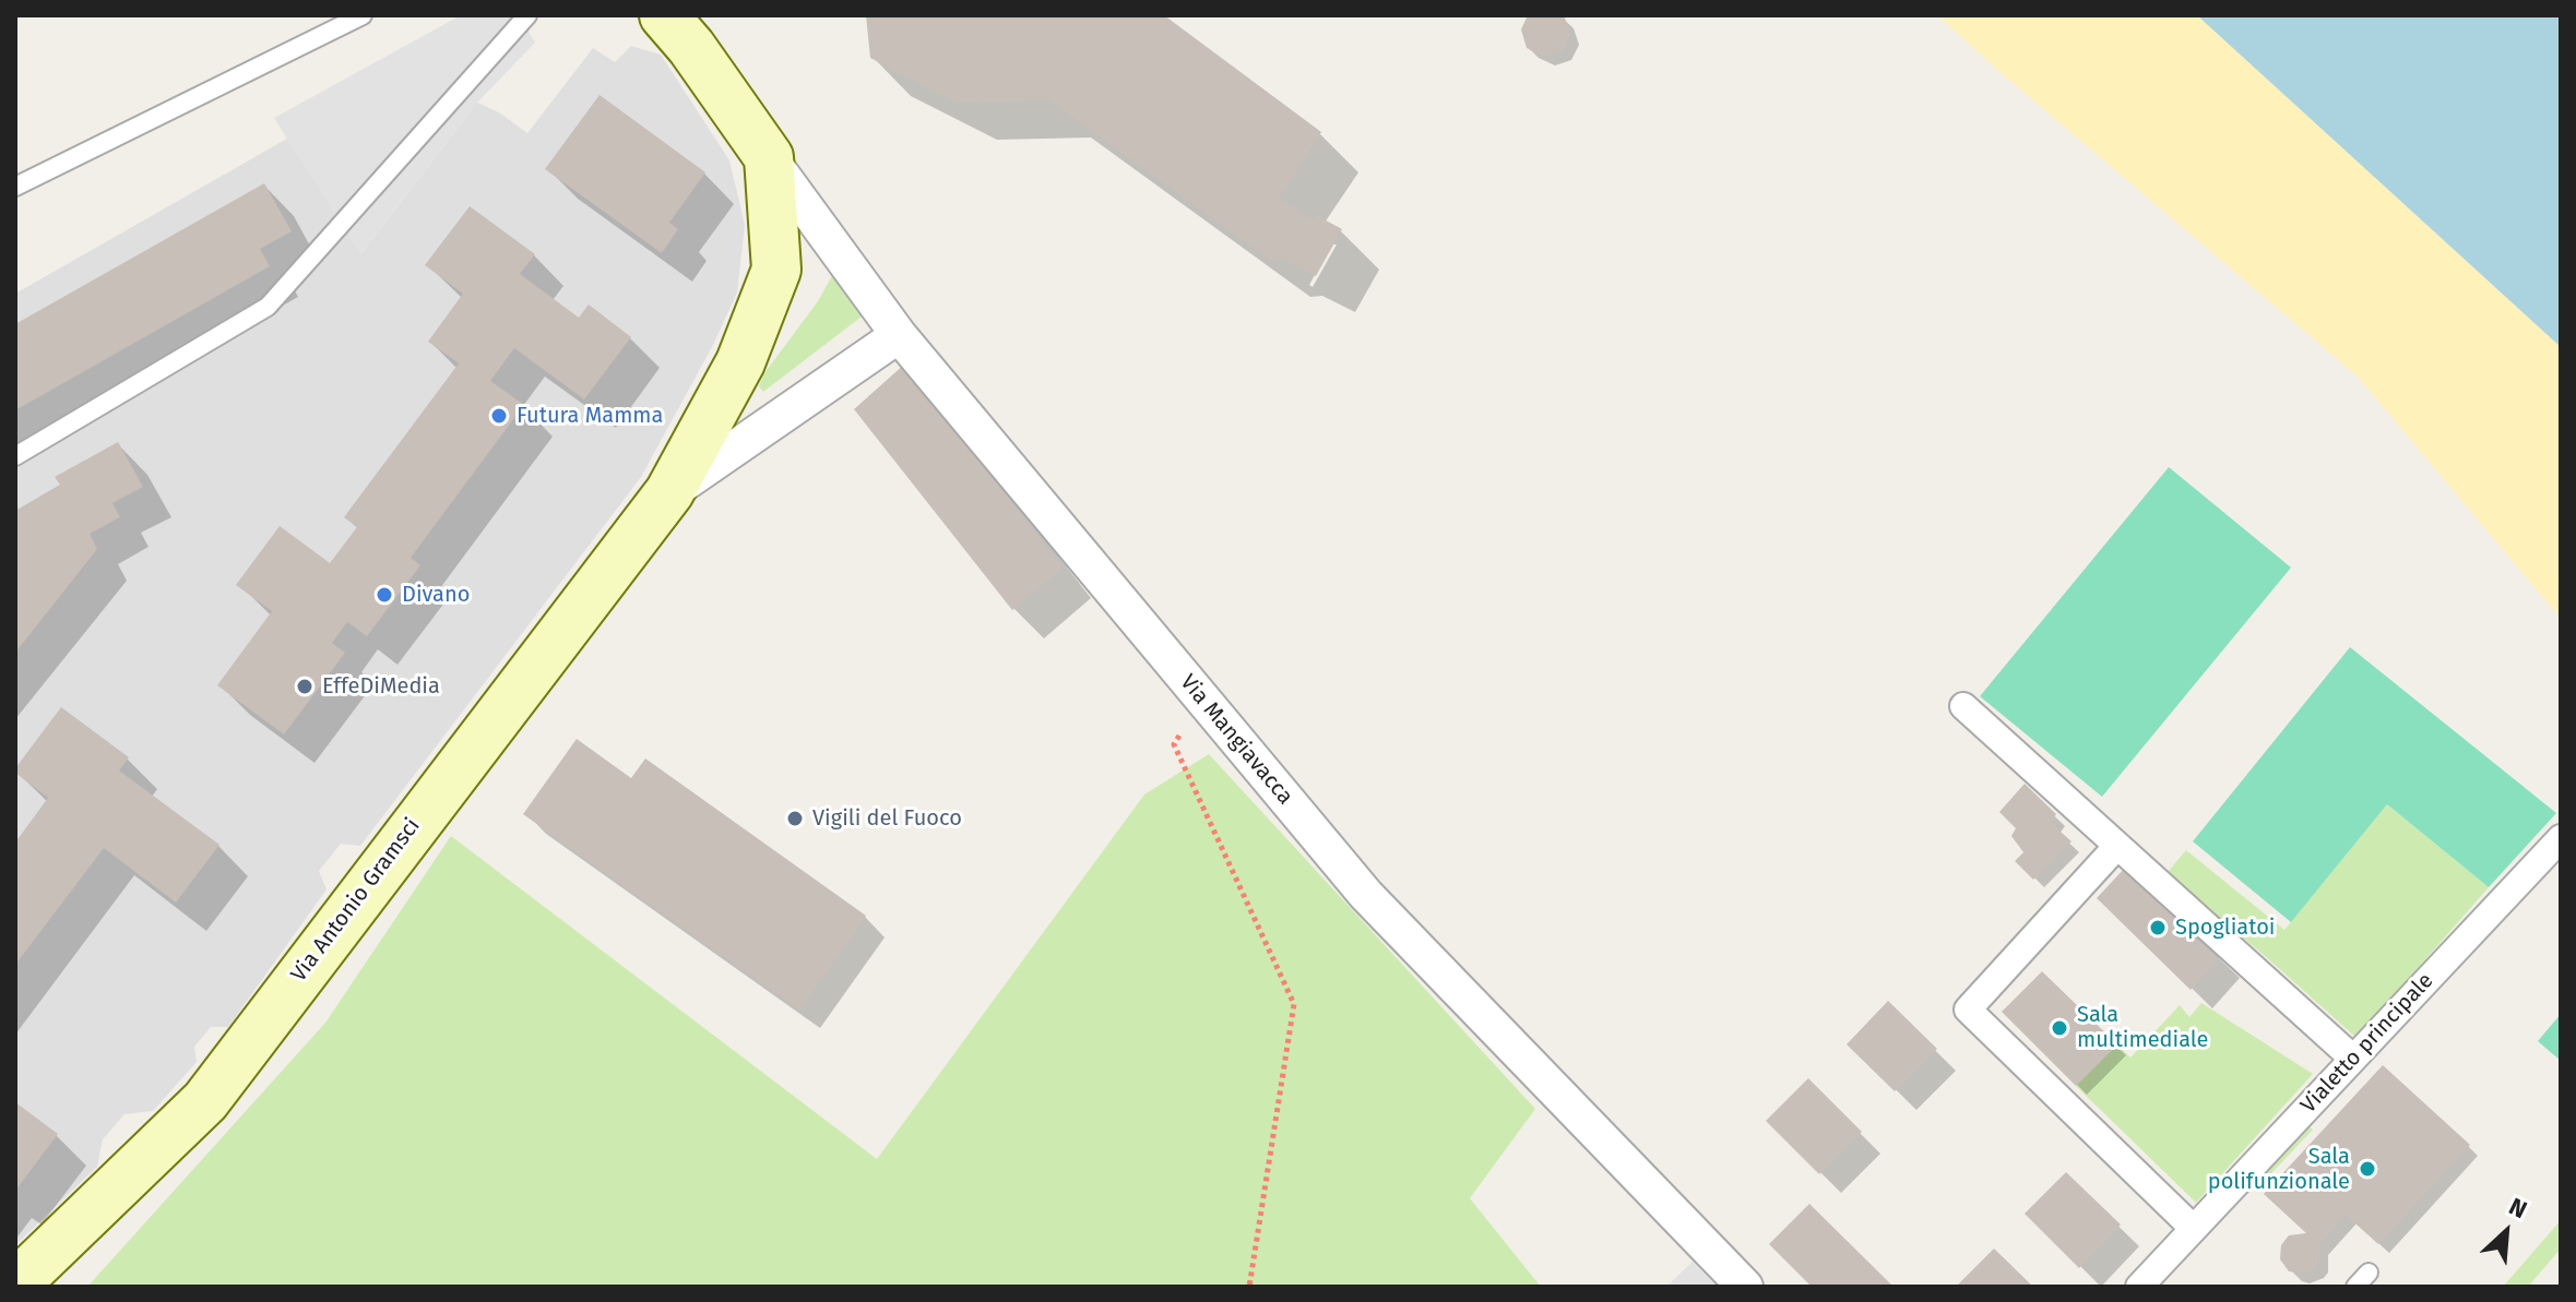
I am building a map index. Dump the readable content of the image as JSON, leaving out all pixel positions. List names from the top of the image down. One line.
{"streets":{"main road":["Via Antonio Gramsci"],"street":["Via Mangiavacca","Vialetto principale"]},"crossings":[["Via Mangiavacca","Via Antonio Gramsci"]],"places":["Futura Mamma","Divano","EffeDiMedia","Vigili del Fuoco","Spogliatoi","Sala multimediale","Sala polifunzionale"],"north":"top right"}
